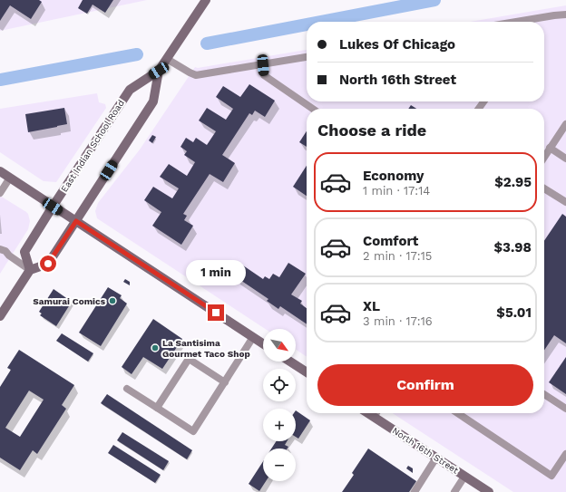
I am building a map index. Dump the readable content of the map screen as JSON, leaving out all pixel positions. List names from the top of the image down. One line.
{"streets":{"main road":["East Indian School Road","North 16th Street"]},"places":["Samurai Comics","La Santisima Gourmet Taco Shop"],"north":"bottom right","page":{"banner":["Lukes Of Chicago","North 16th Street"],"heading":"Choose a ride","list":[{"name":"Economy","note":"1 min · 17:14","value":"$2.95"},{"name":"Comfort","note":"2 min · 17:15","value":"$3.98"},{"name":"XL","note":"3 min · 17:16","value":"$5.01"}],"bubble":"1 min","map_buttons":["+","−"],"buttons":"Confirm"}}
